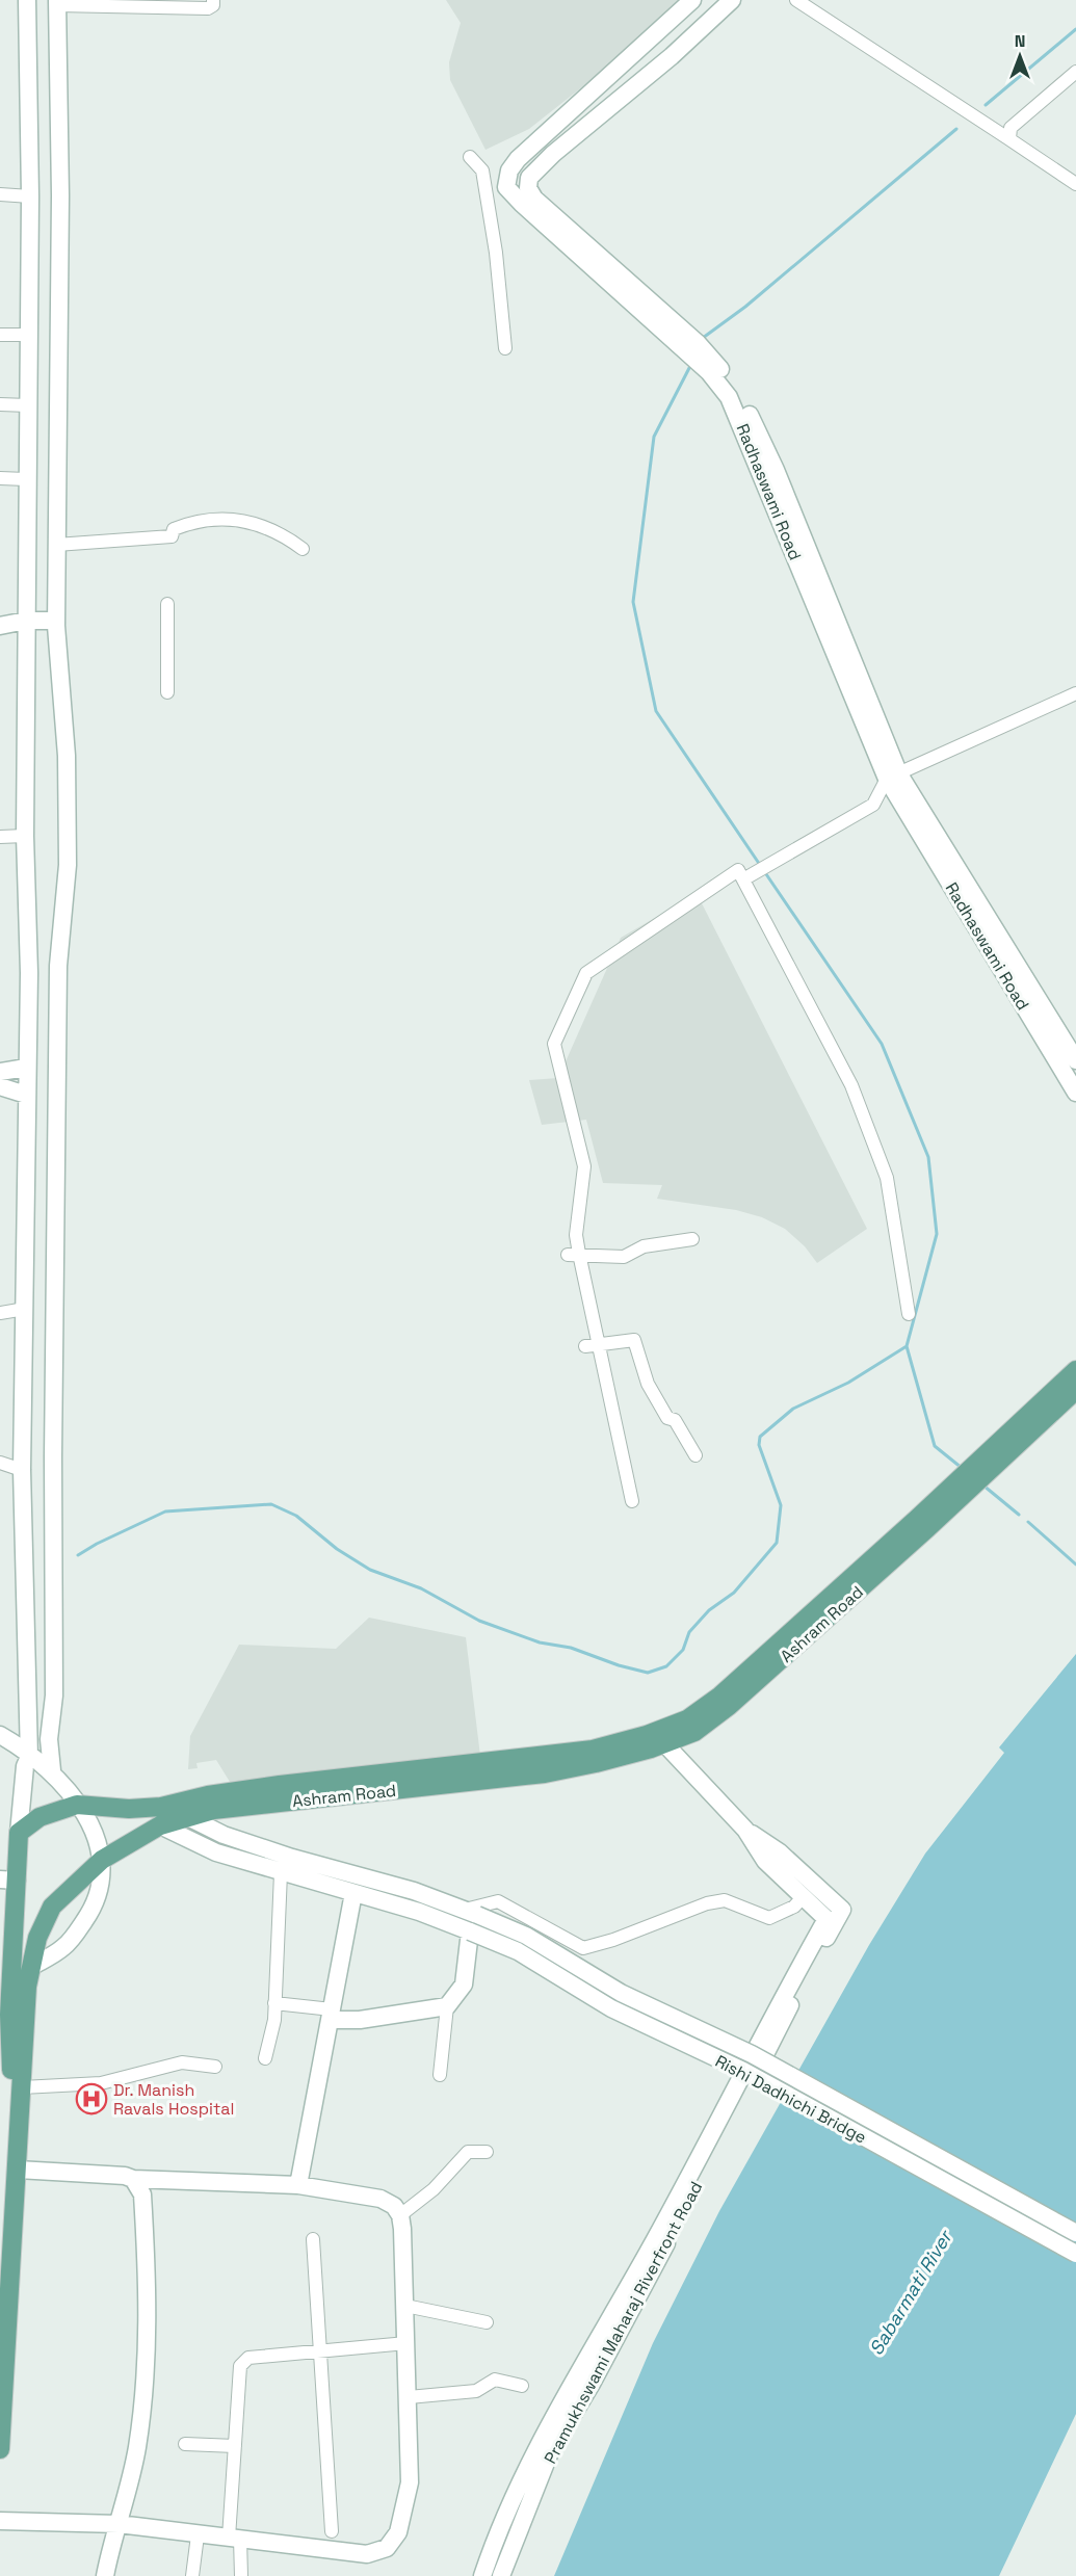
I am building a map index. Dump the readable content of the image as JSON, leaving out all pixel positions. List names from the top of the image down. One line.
{"streets":{"main road":["Radhaswami Road","Ashram Road","Rishi Dadhichi Bridge","Pramukhswami Maharaj Riverfront Road"]},"water":["Sabarmati River"],"places":{"hospital":["Dr. Manish Ravals Hospital"]},"north":"top"}
